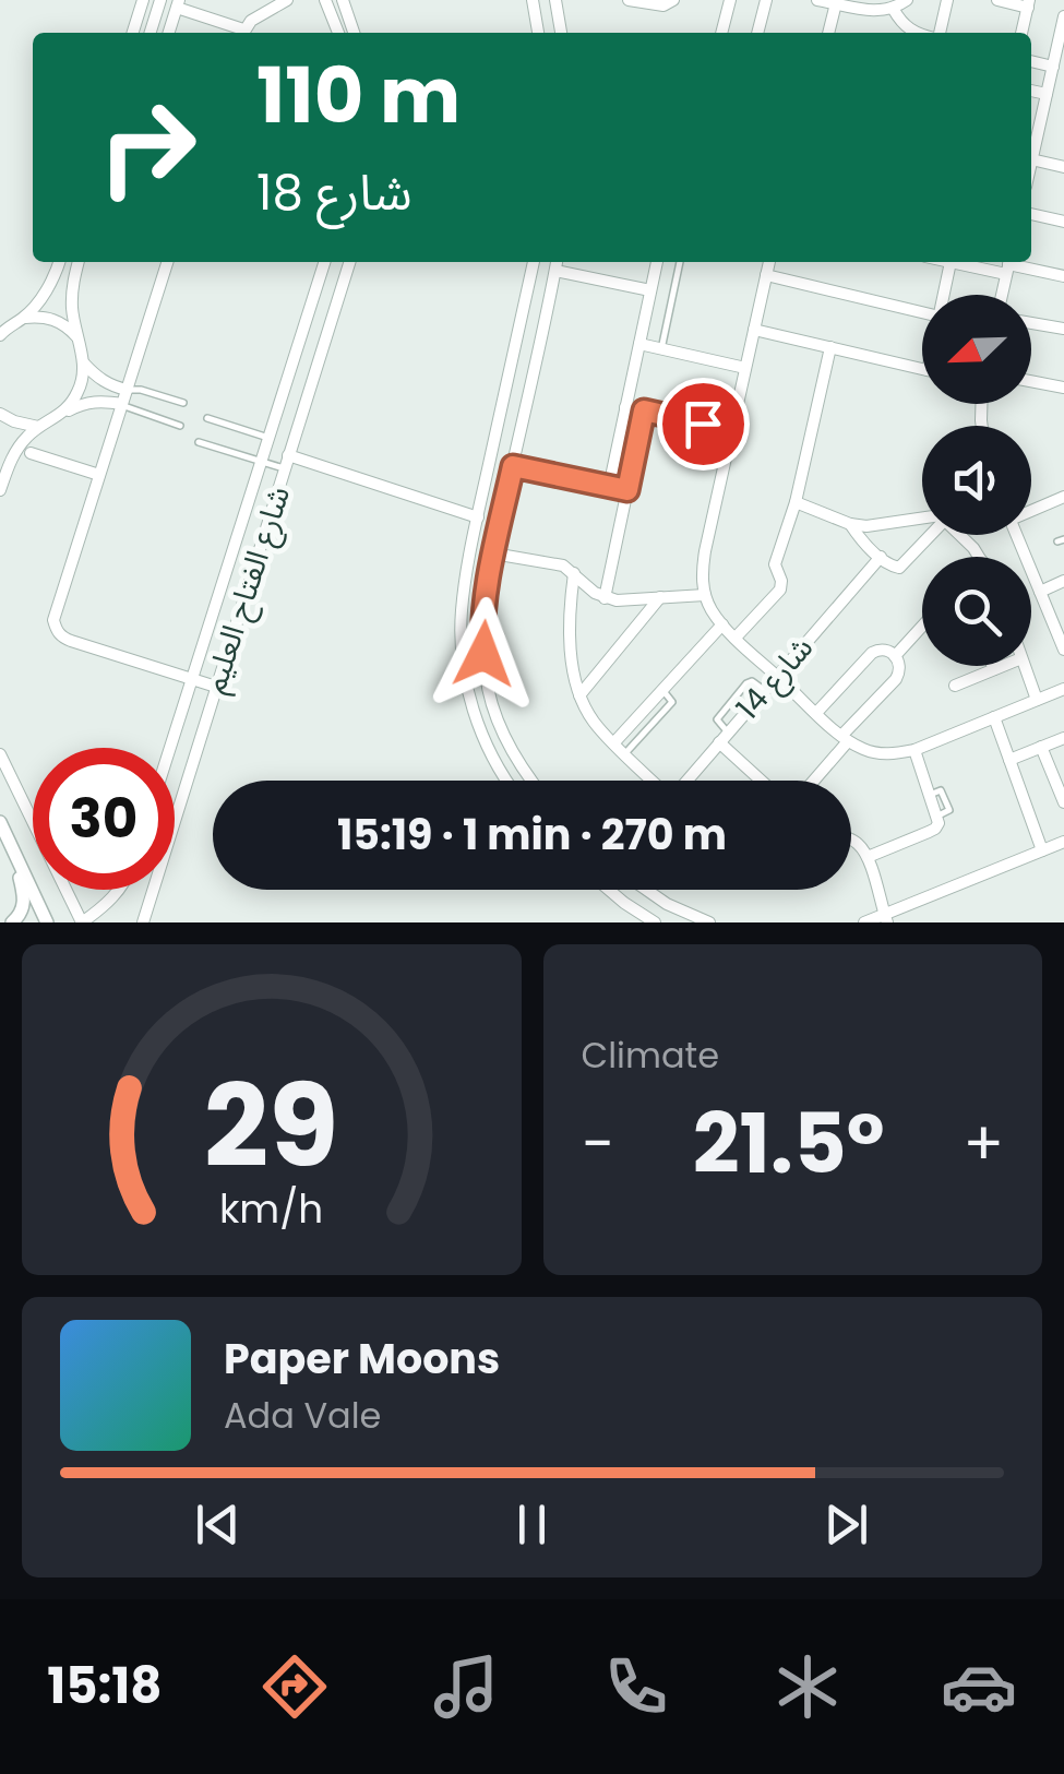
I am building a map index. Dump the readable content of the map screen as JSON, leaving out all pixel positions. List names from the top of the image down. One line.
{"streets":{"street":["شارع الفتاح العليم","شارع 14"]},"north":"bottom left","page":{"turn":["110 m","شارع 18"],"limit":"30","trip":"15:19 · 1 min · 270 m","tile":"Climate","heat":["−","21.5°","+"],"song":["Paper Moons","Ada Vale"],"tabs":"15:18","gauge":["29","km/h"]}}
